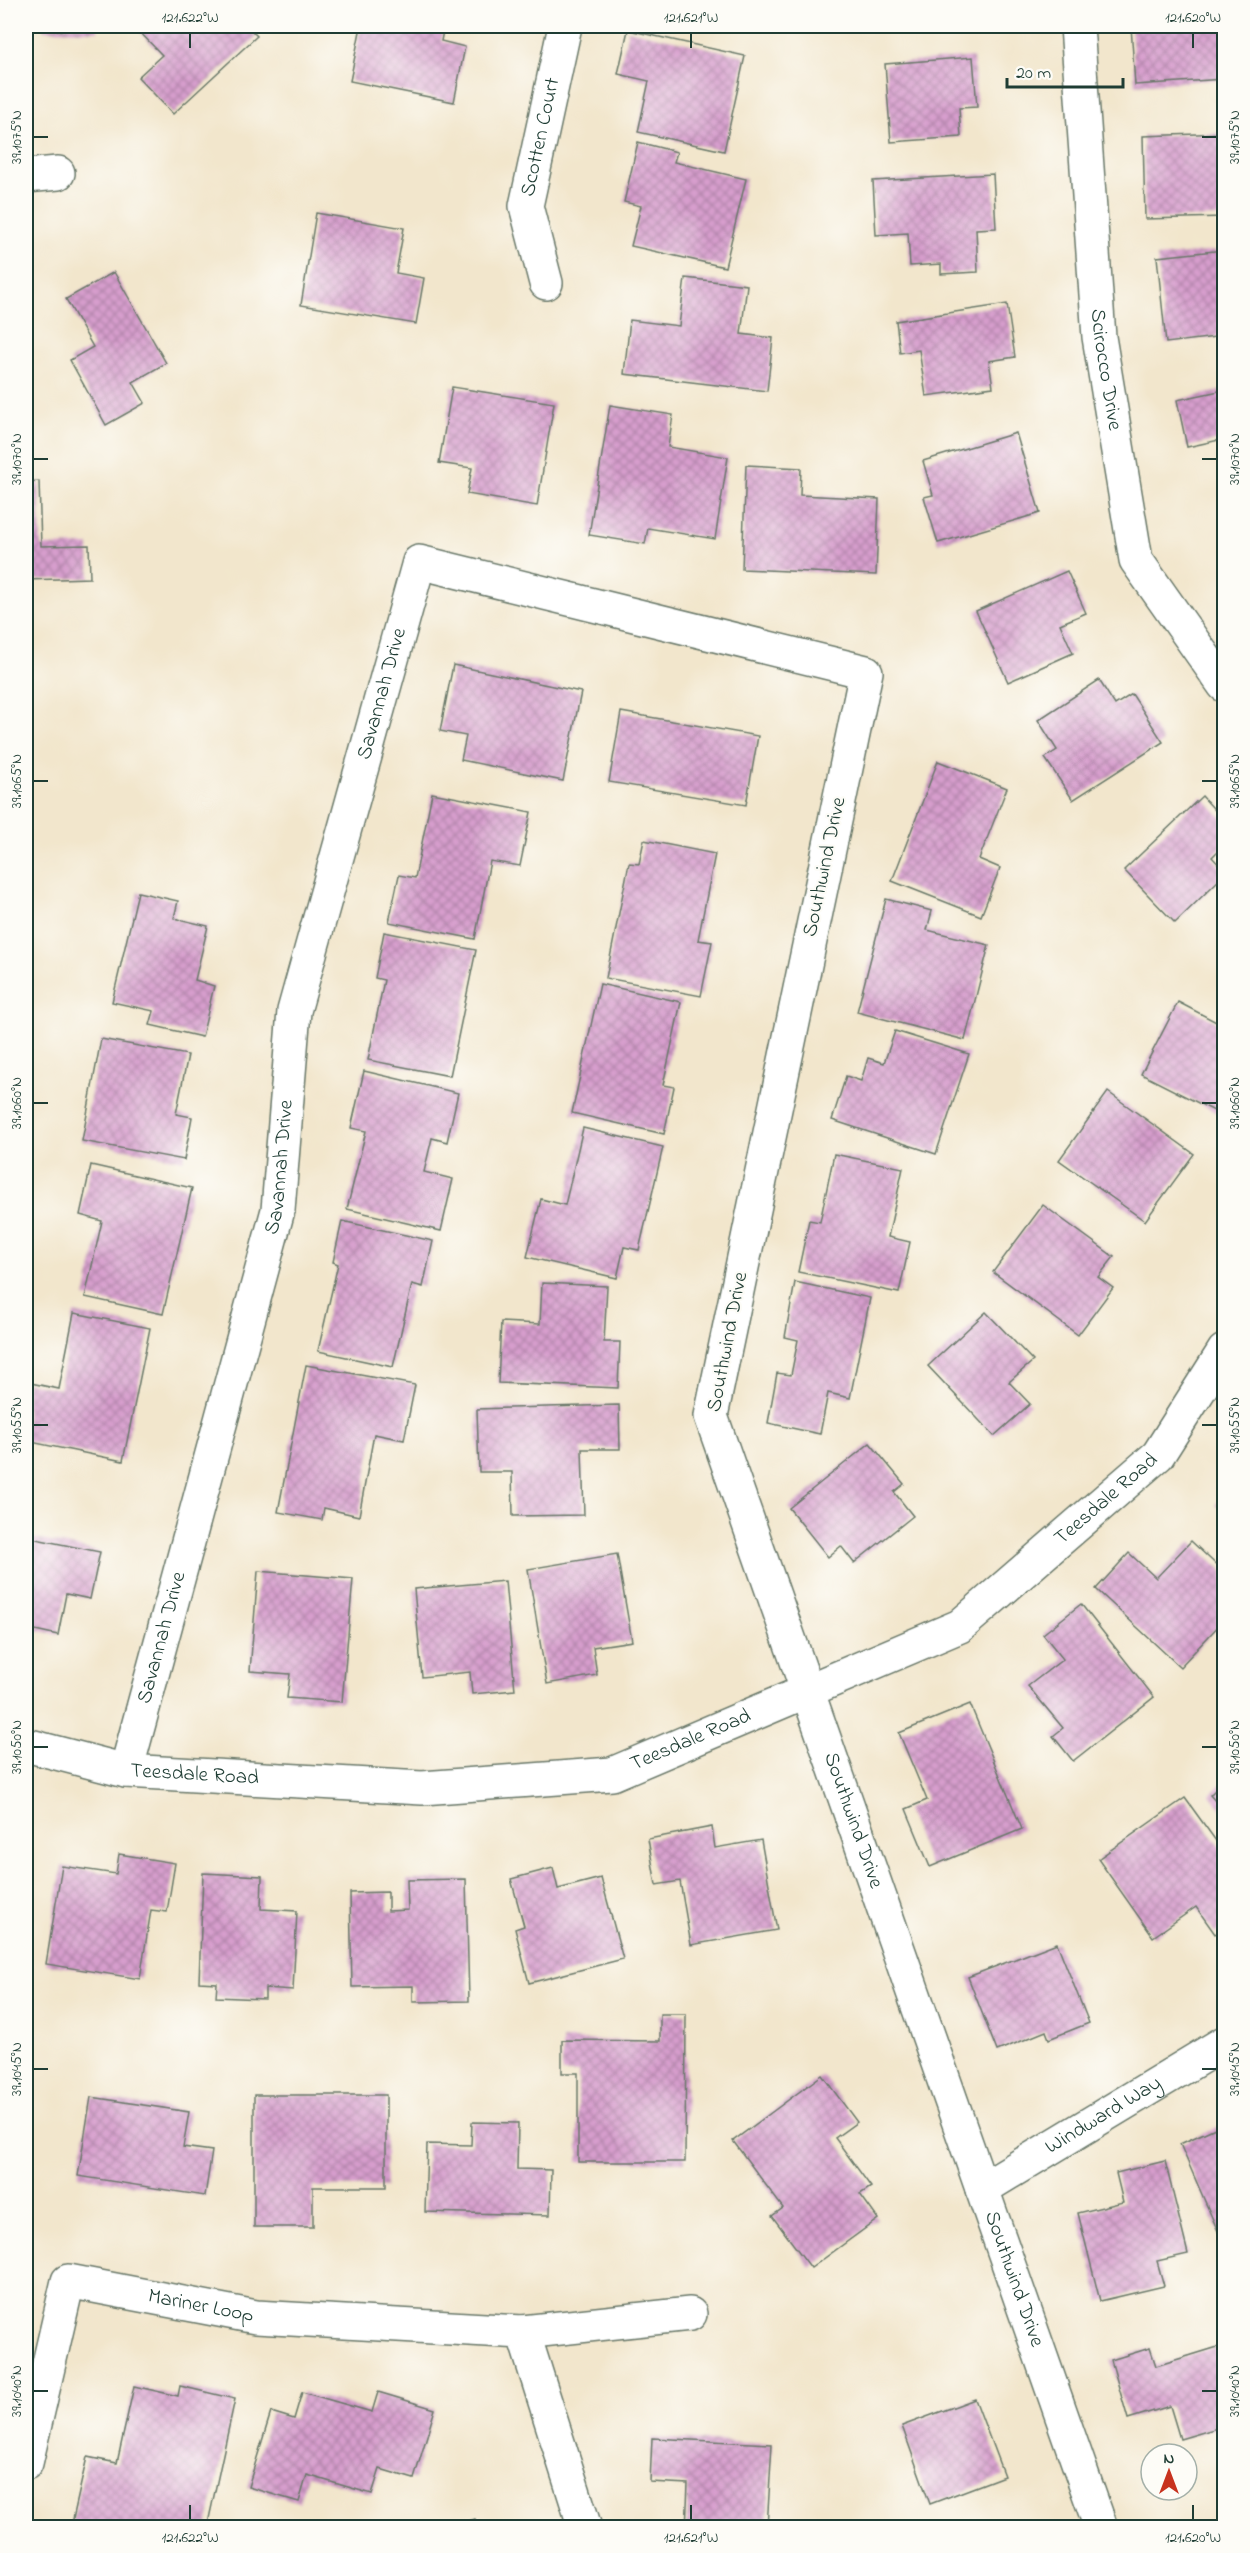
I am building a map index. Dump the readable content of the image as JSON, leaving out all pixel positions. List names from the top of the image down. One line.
{"streets":{"street":["Scotten Court","Scirocco Drive","Savannah Drive","Southwind Drive","Teesdale Road","Windward Way","Mariner Loop"]},"crossings":[["Savannah Drive","Southwind Drive"],["Savannah Drive","Teesdale Road"],["Southwind Drive","Teesdale Road"],["Southwind Drive","Windward Way"]],"scale_bar":"20 m","north":"top","coordinates":["121.622°W","121.621°W","121.620°W","39.1075°N","39.1070°N","39.1065°N","39.1060°N","39.1055°N","39.1050°N","39.1045°N","39.1040°N"]}
